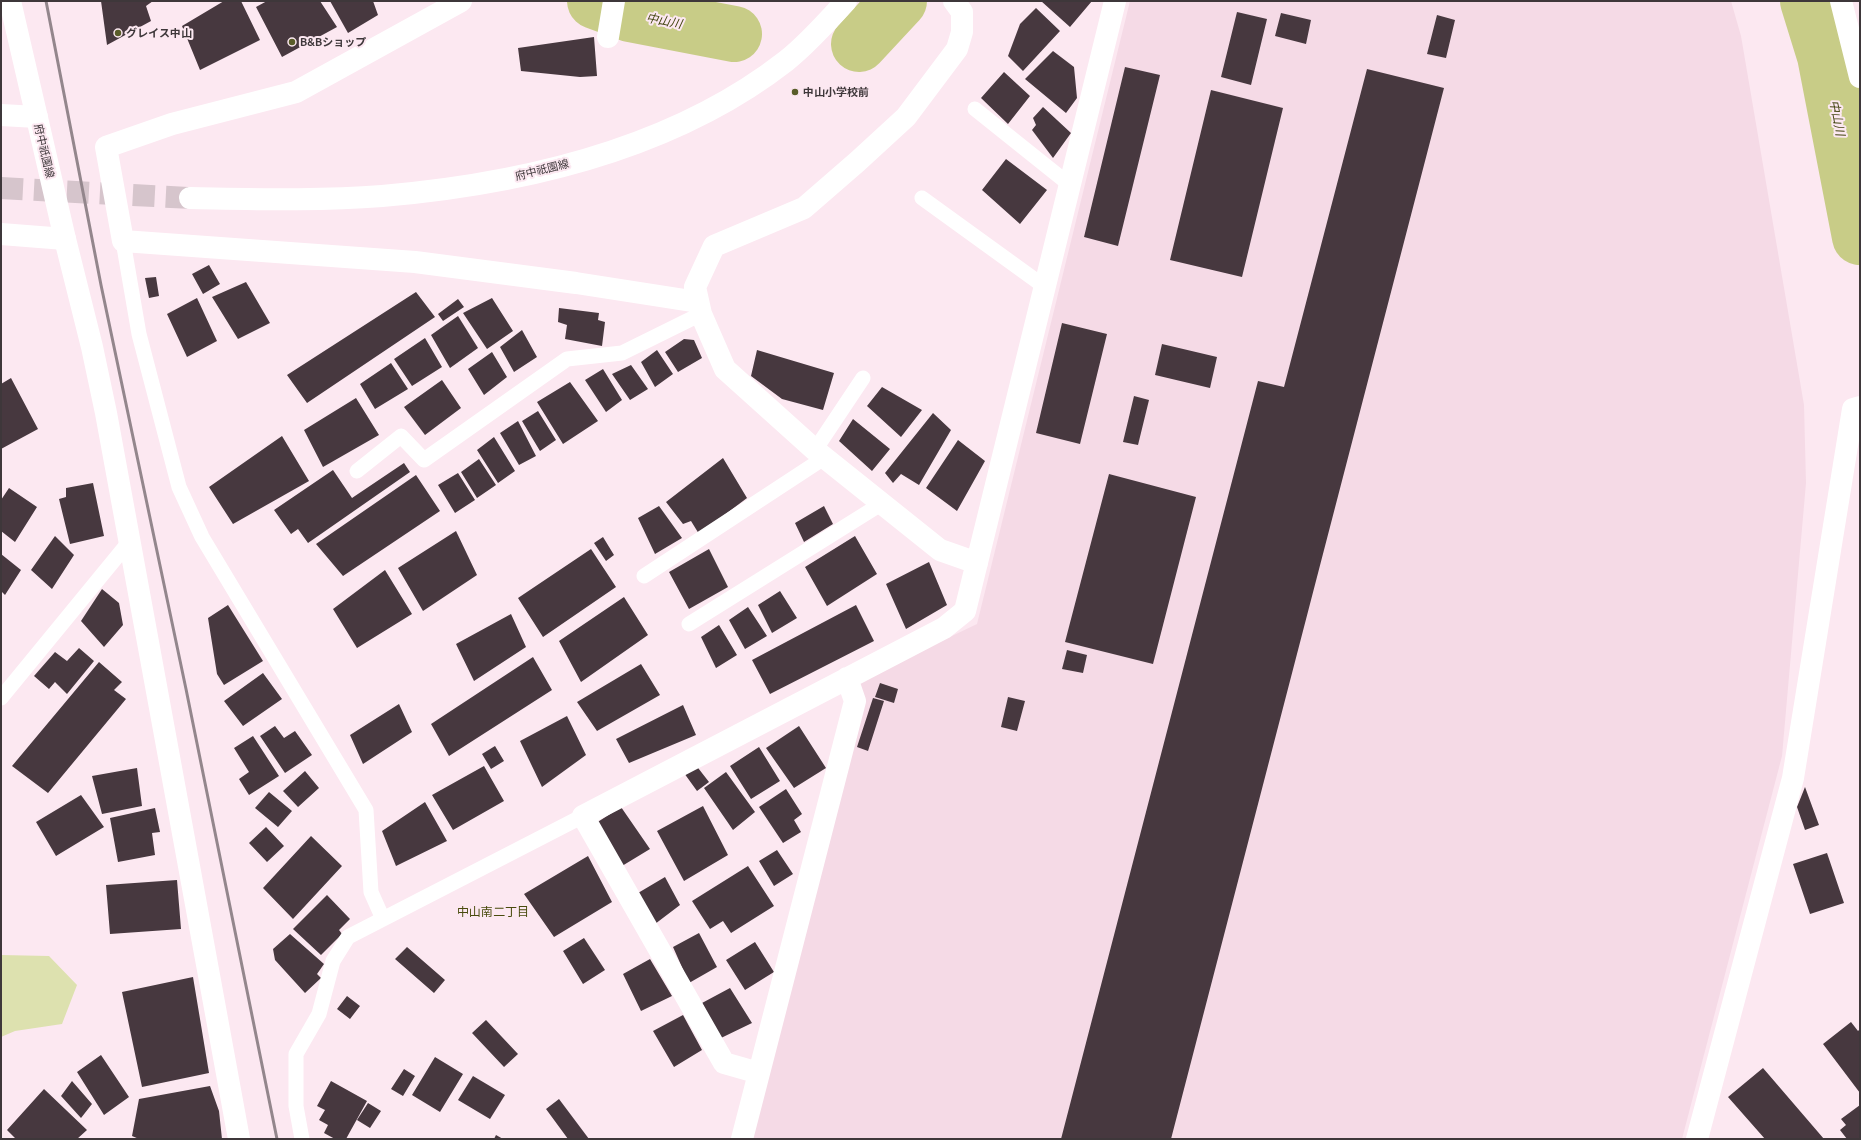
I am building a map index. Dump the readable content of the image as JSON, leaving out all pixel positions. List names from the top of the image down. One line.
{"streets":{"street":["府中祇園線"]},"districts":["中山南二丁目"],"water":["中山川"],"places":["グレイス中山","B&Bショップ","中山小学校前"]}
